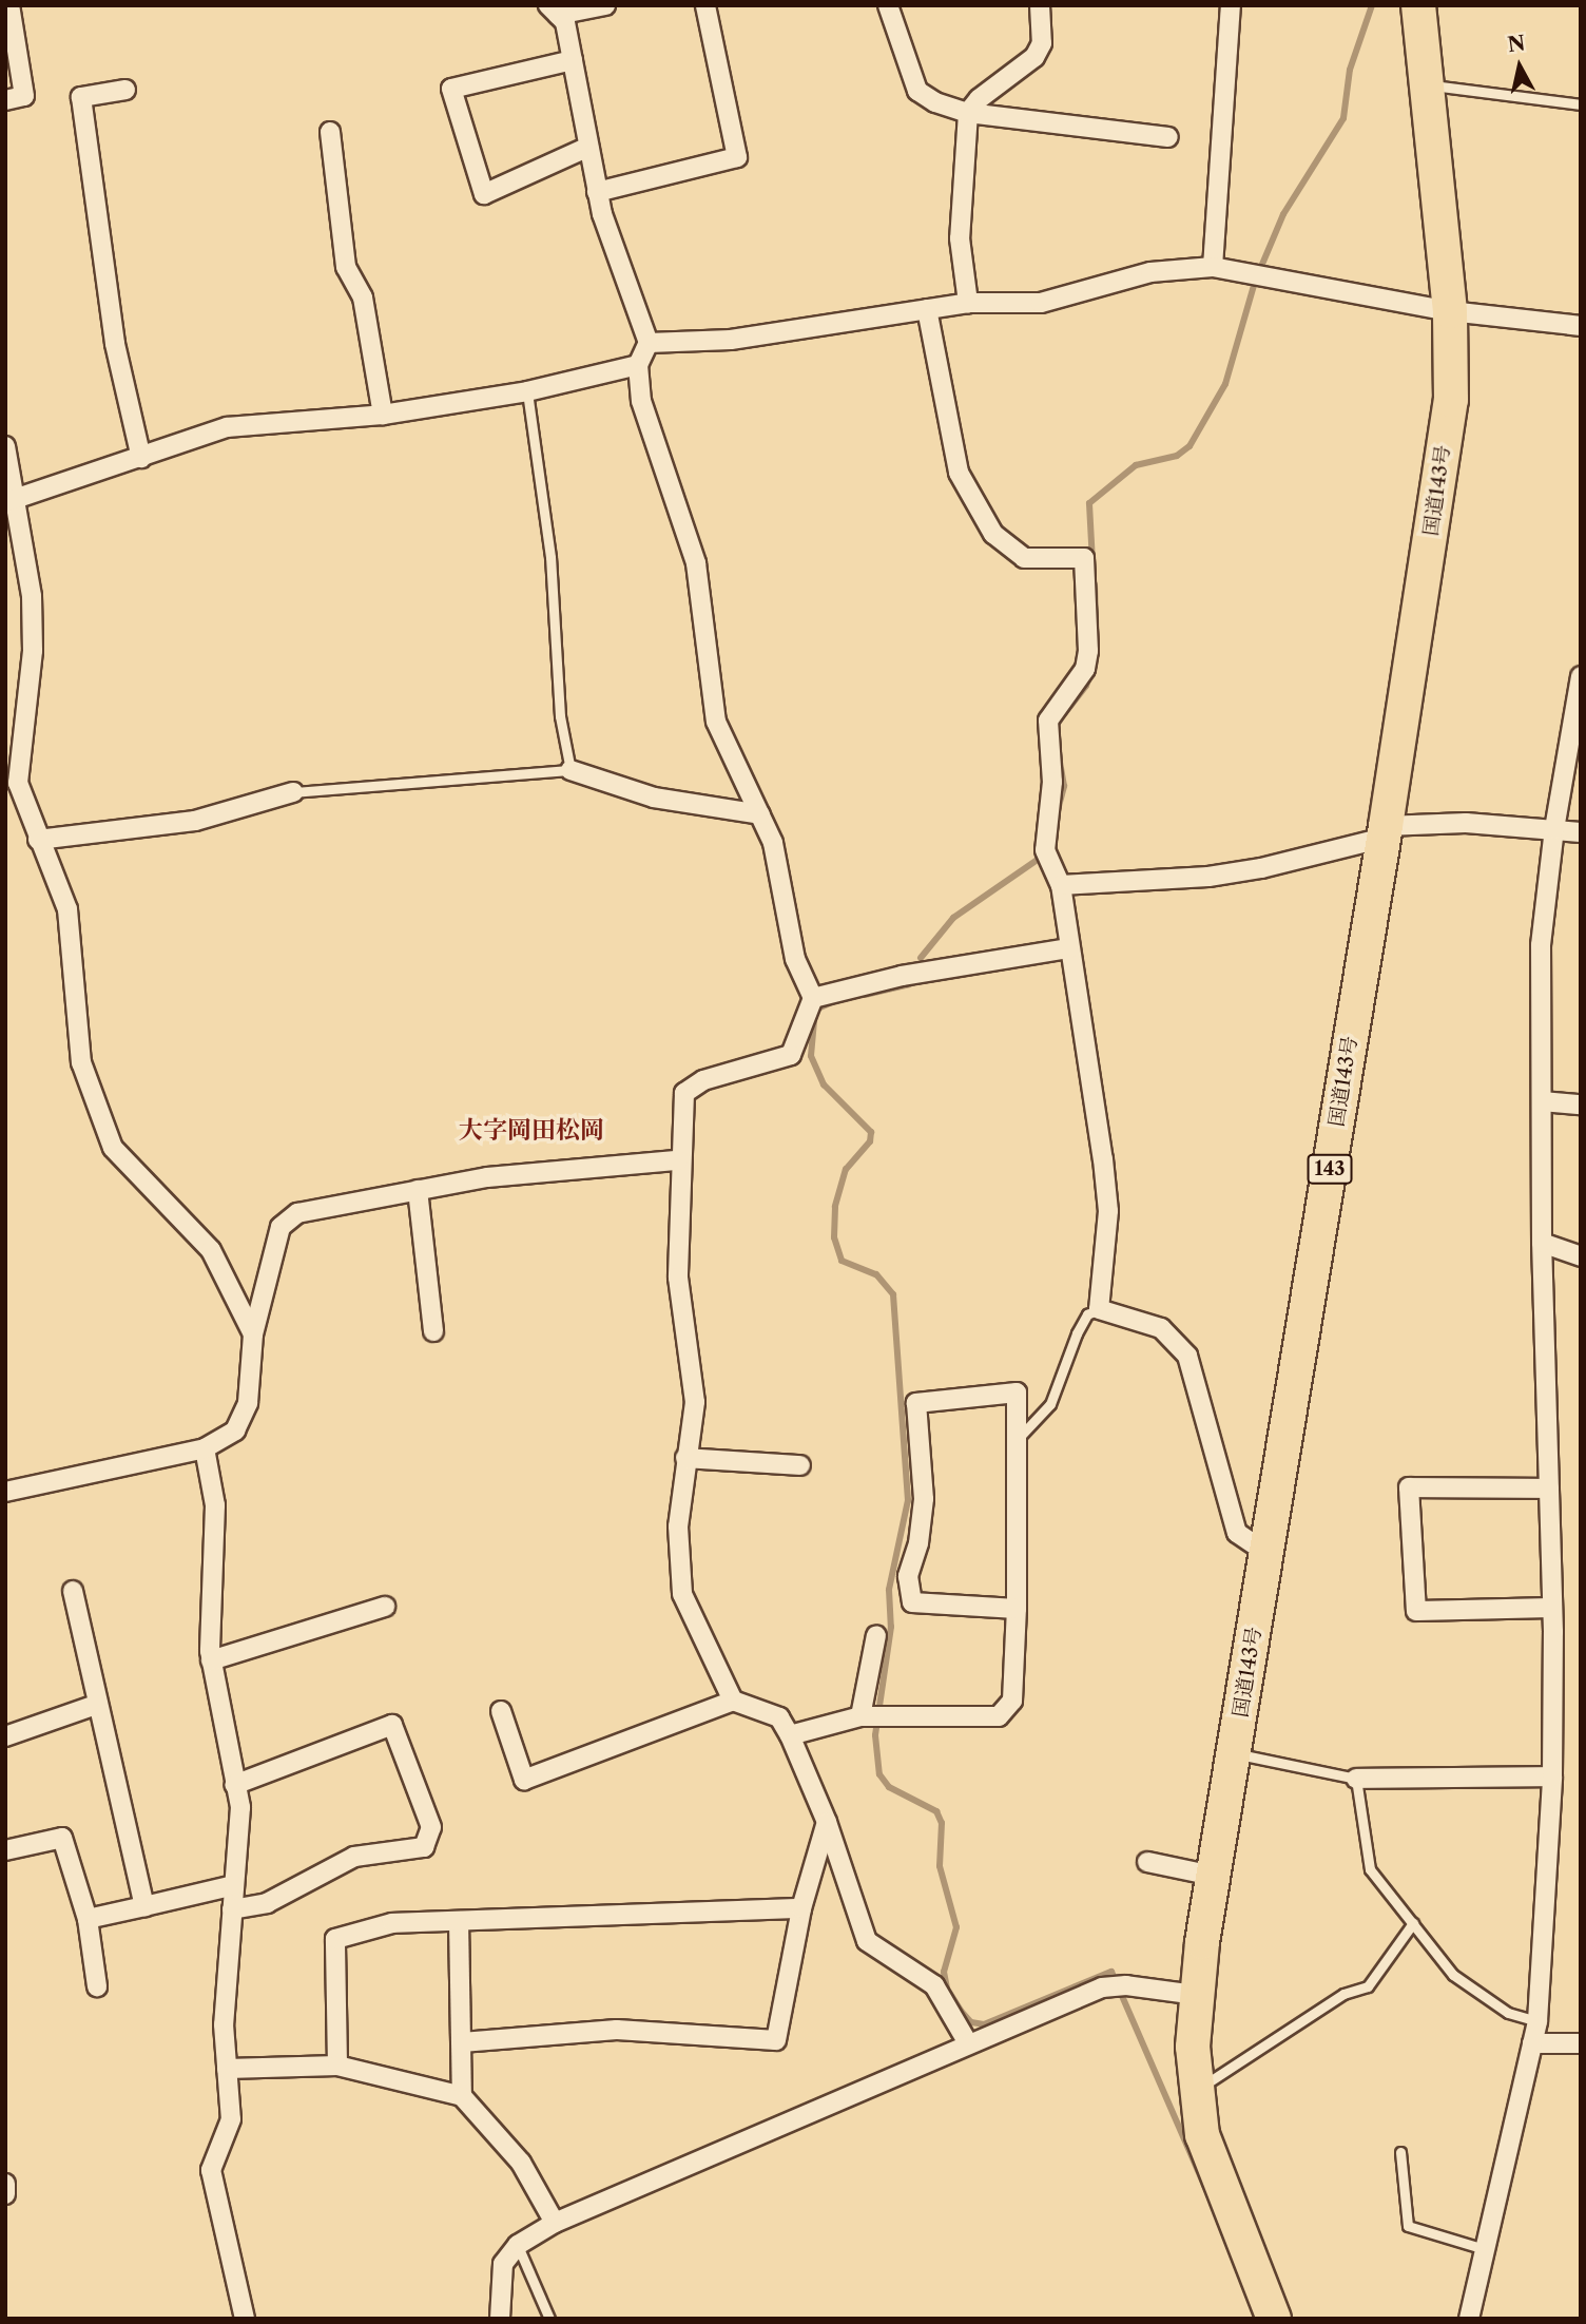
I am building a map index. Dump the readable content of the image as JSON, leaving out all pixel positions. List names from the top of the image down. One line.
{"streets":{"highway":["国道143号","143"]},"districts":["大字岡田松岡"],"north":"top"}
